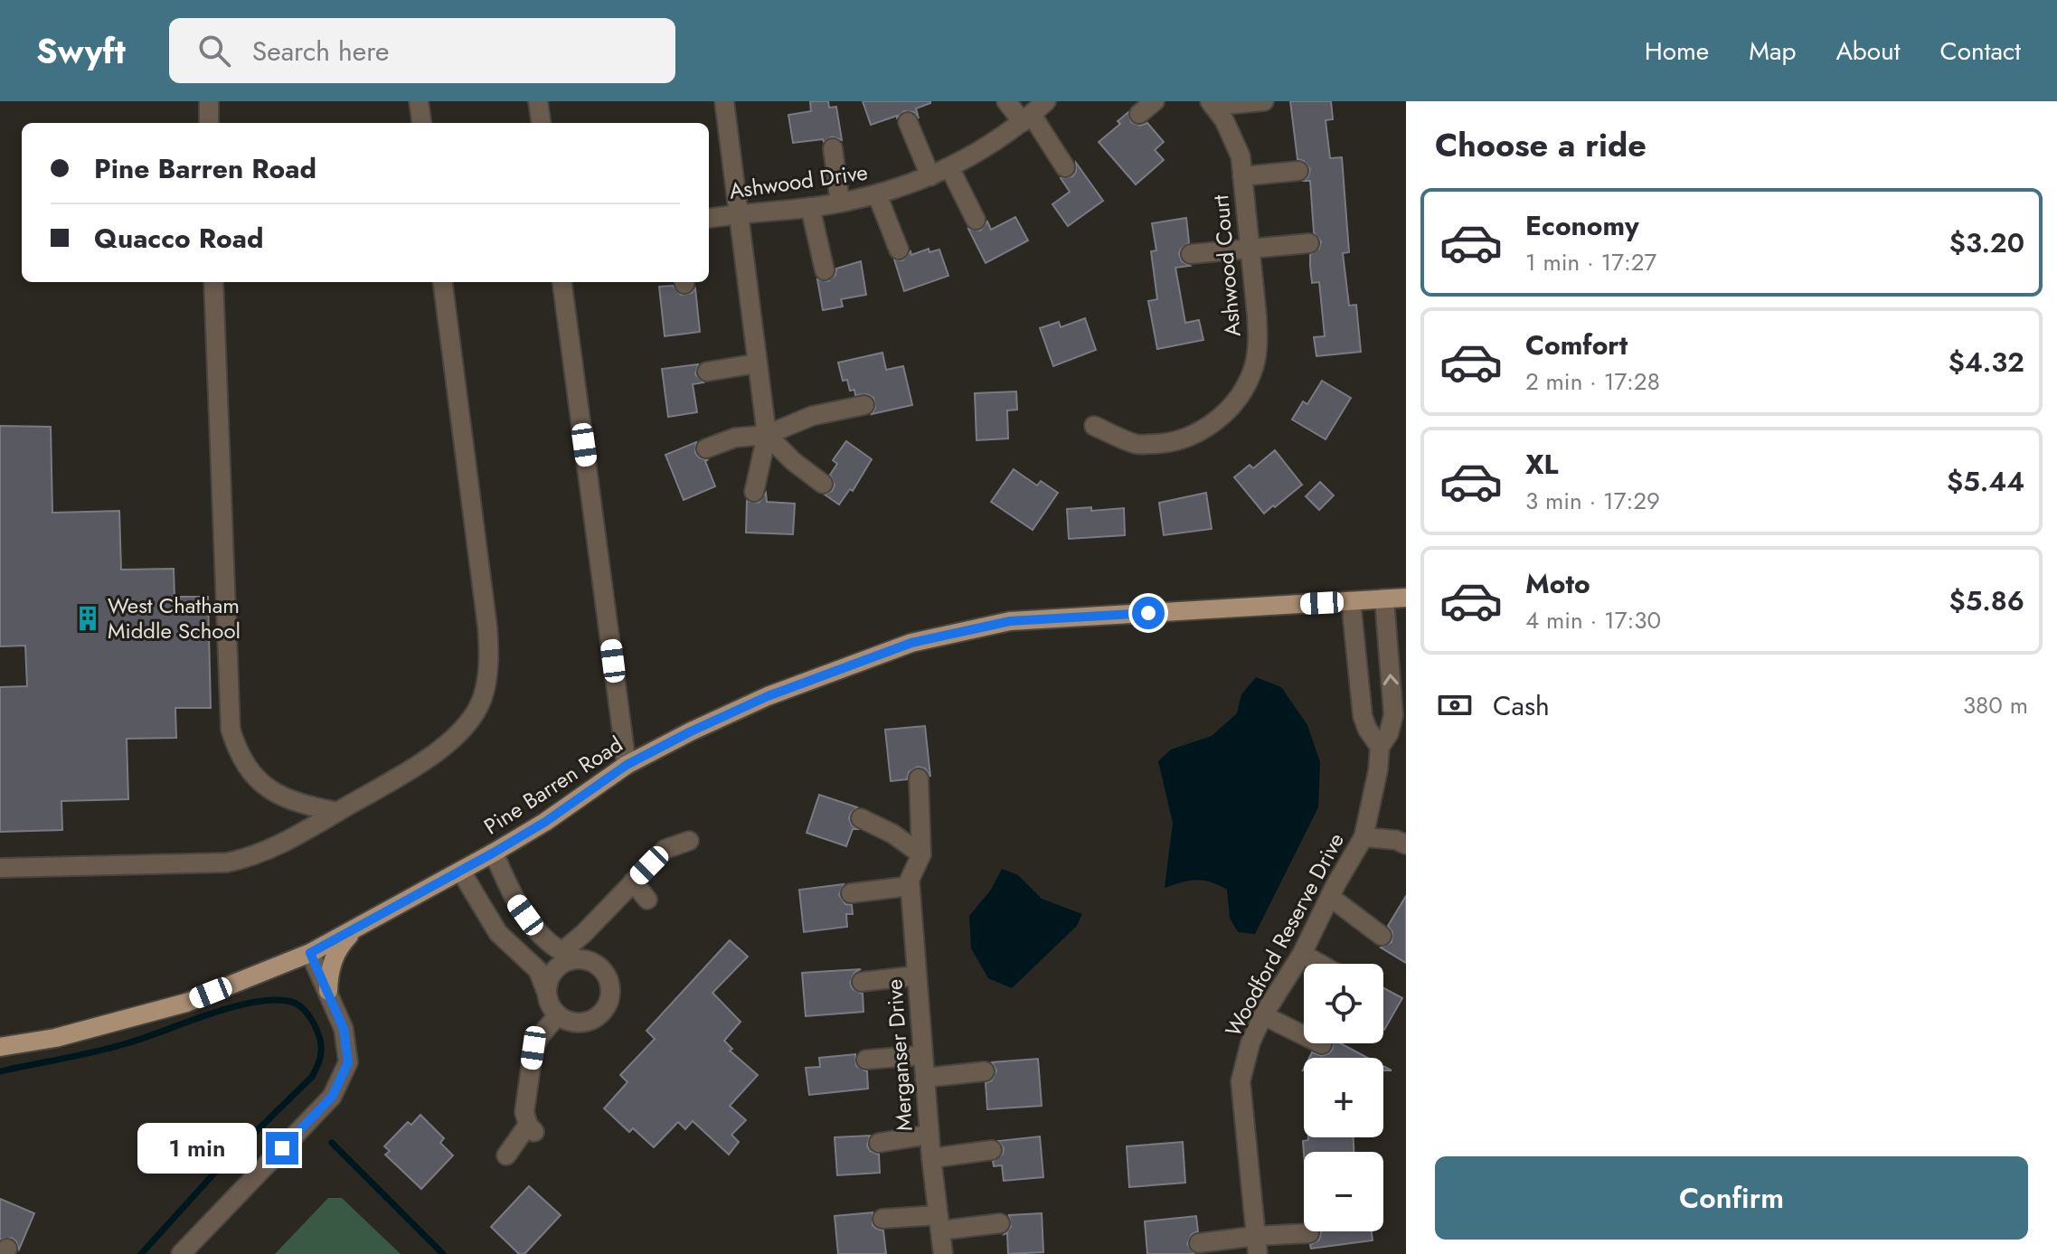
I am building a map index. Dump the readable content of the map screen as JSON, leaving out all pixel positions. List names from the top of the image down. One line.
{"streets":{"main road":["Pine Barren Road"],"street":["Ashwood Drive","Ashwood Court","Woodford Reserve Drive","Merganser Drive"]},"crossings":[["Pine Barren Road","Woodford Reserve Drive"]],"places":{"building":["West Chatham Middle School"]},"page":{"header":"Swyft","search":"Search here","nav":["Home","Map","About","Contact"],"heading":"Choose a ride","banner":["Pine Barren Road","Quacco Road"],"list":[{"name":"Economy","note":"1 min · 17:27","value":"$3.20"},{"name":"Comfort","note":"2 min · 17:28","value":"$4.32"},{"name":"XL","note":"3 min · 17:29","value":"$5.44"},{"name":"Moto","note":"4 min · 17:30","value":"$5.86"}],"pay":["Cash","380 m"],"map_buttons":["+","−"],"bubble":"1 min","buttons":"Confirm"}}
